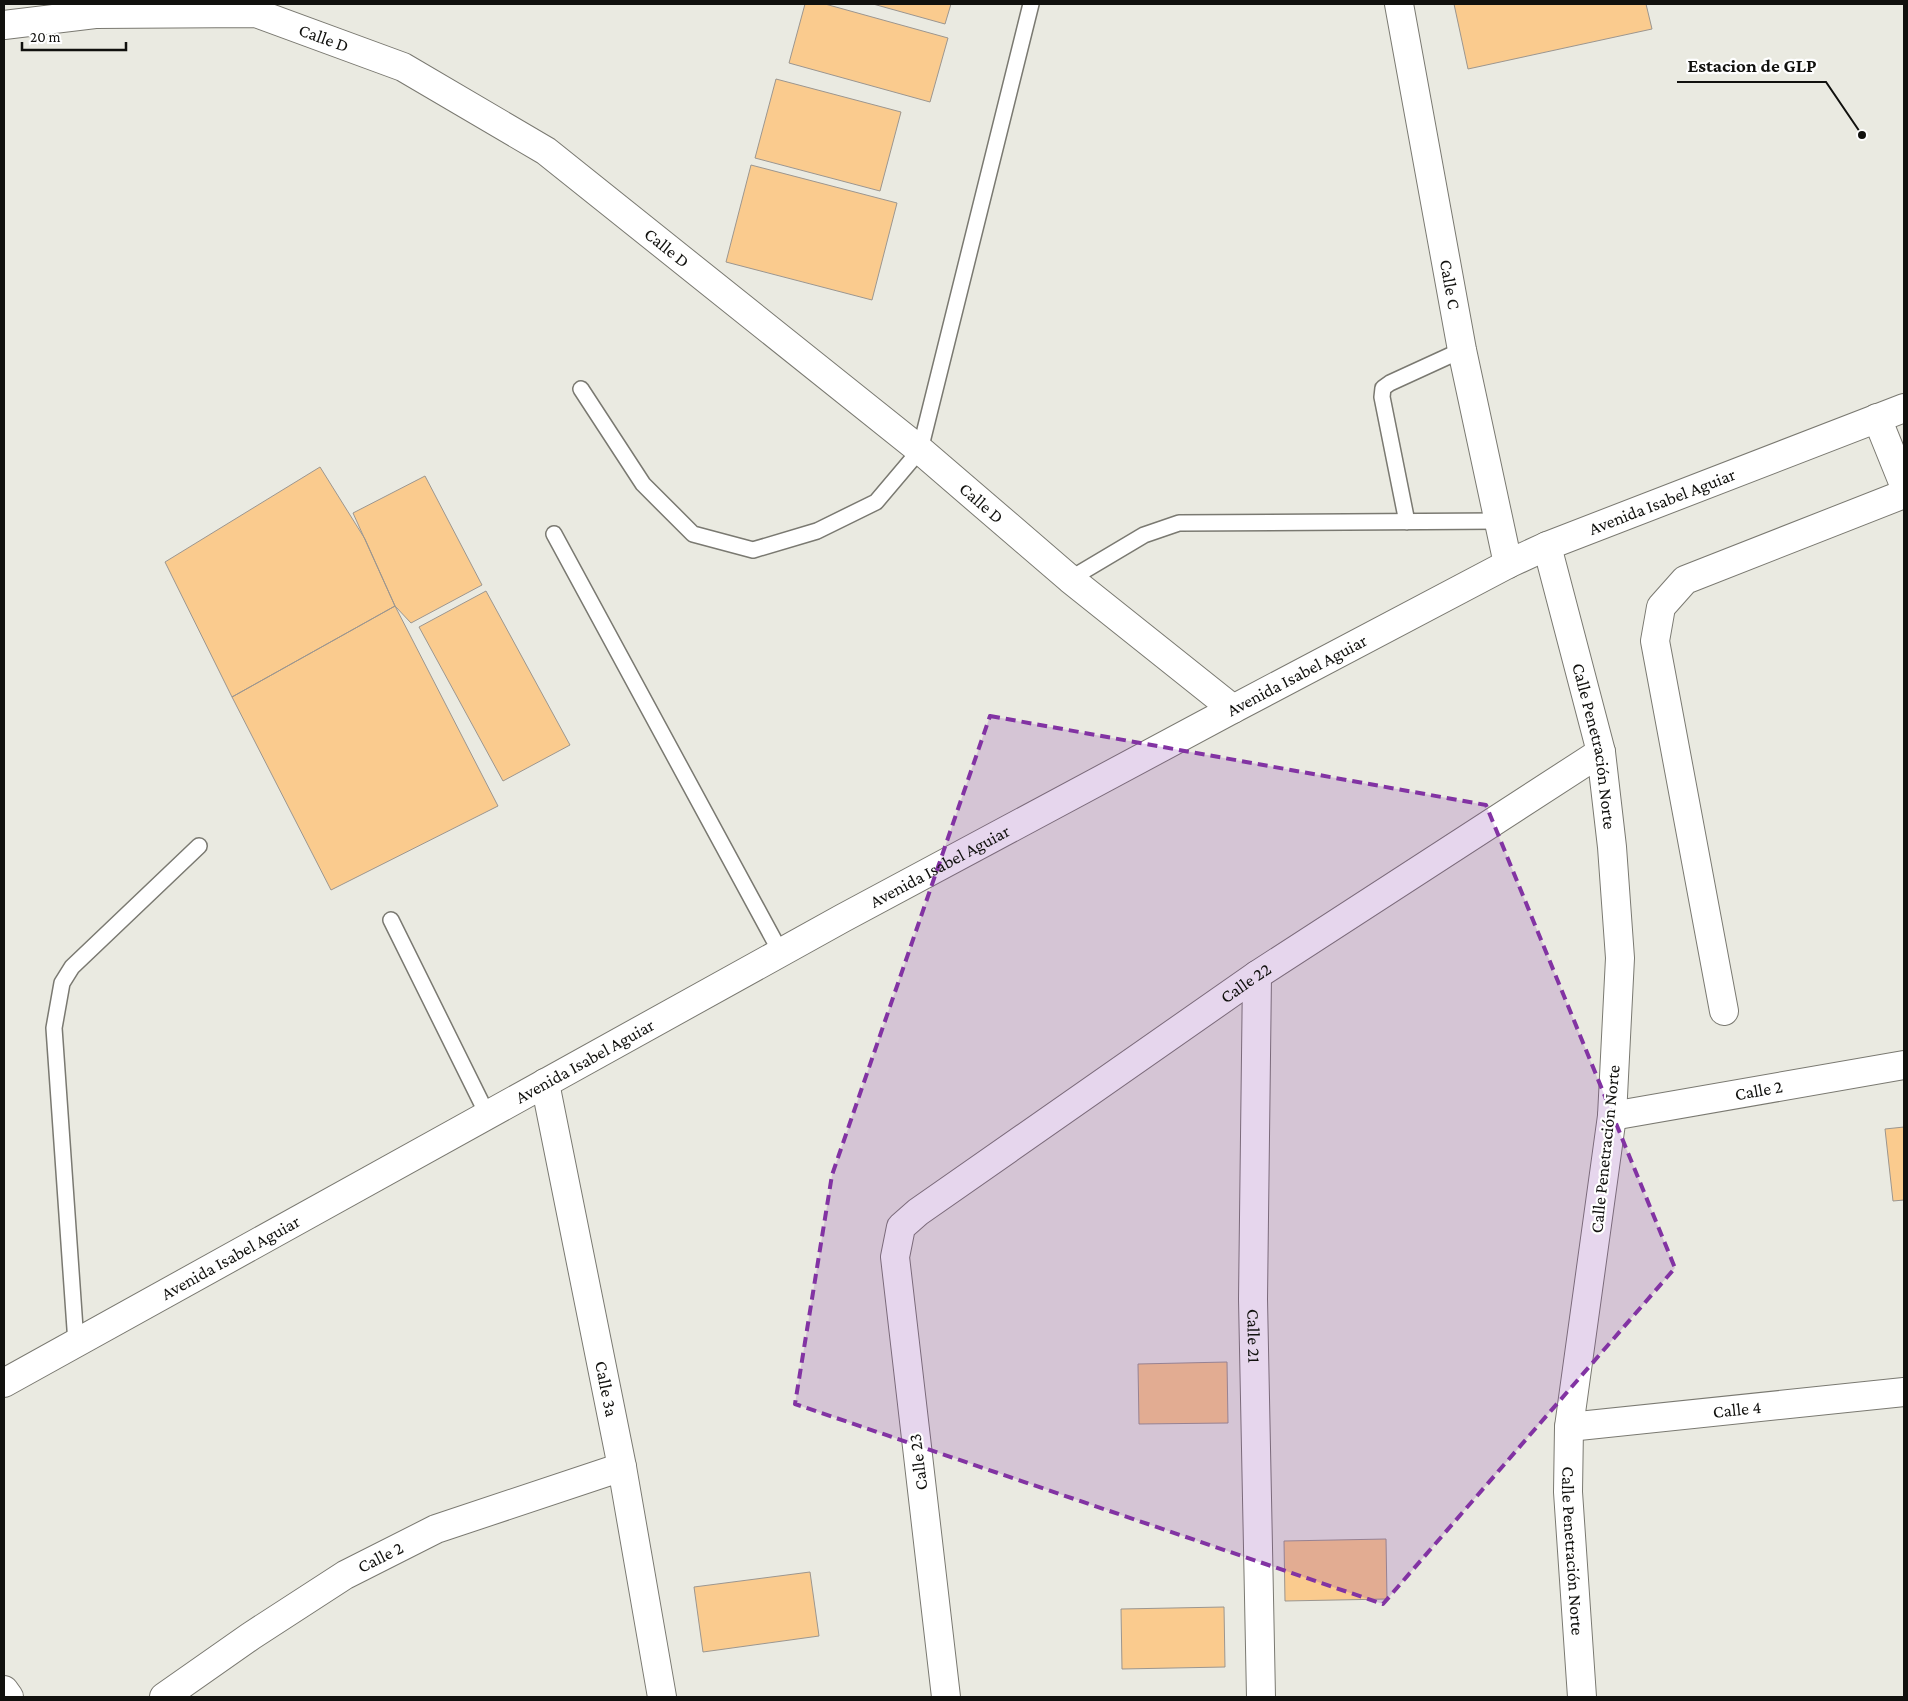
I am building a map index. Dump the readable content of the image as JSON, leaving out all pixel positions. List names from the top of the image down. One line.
{"streets":{"street":["Calle D","Calle C","Avenida Isabel Aguiar","Calle Penetración Norte","Calle 22","Calle 2","Calle 21","Calle 3a","Calle 4","Calle 23"]},"crossings":[["Calle D","Avenida Isabel Aguiar"],["Calle C","Avenida Isabel Aguiar"],["Avenida Isabel Aguiar","Calle Penetración Norte"],["Avenida Isabel Aguiar","Calle 3a"],["Calle Penetración Norte","Calle 22"],["Calle Penetración Norte","Calle 2"],["Calle Penetración Norte","Calle 4"],["Calle 22","Calle 21"],["Calle 22","Calle 23"],["Calle 2","Calle 3a"]],"places":["Estacion de GLP"],"scale_bar":"20 m"}
